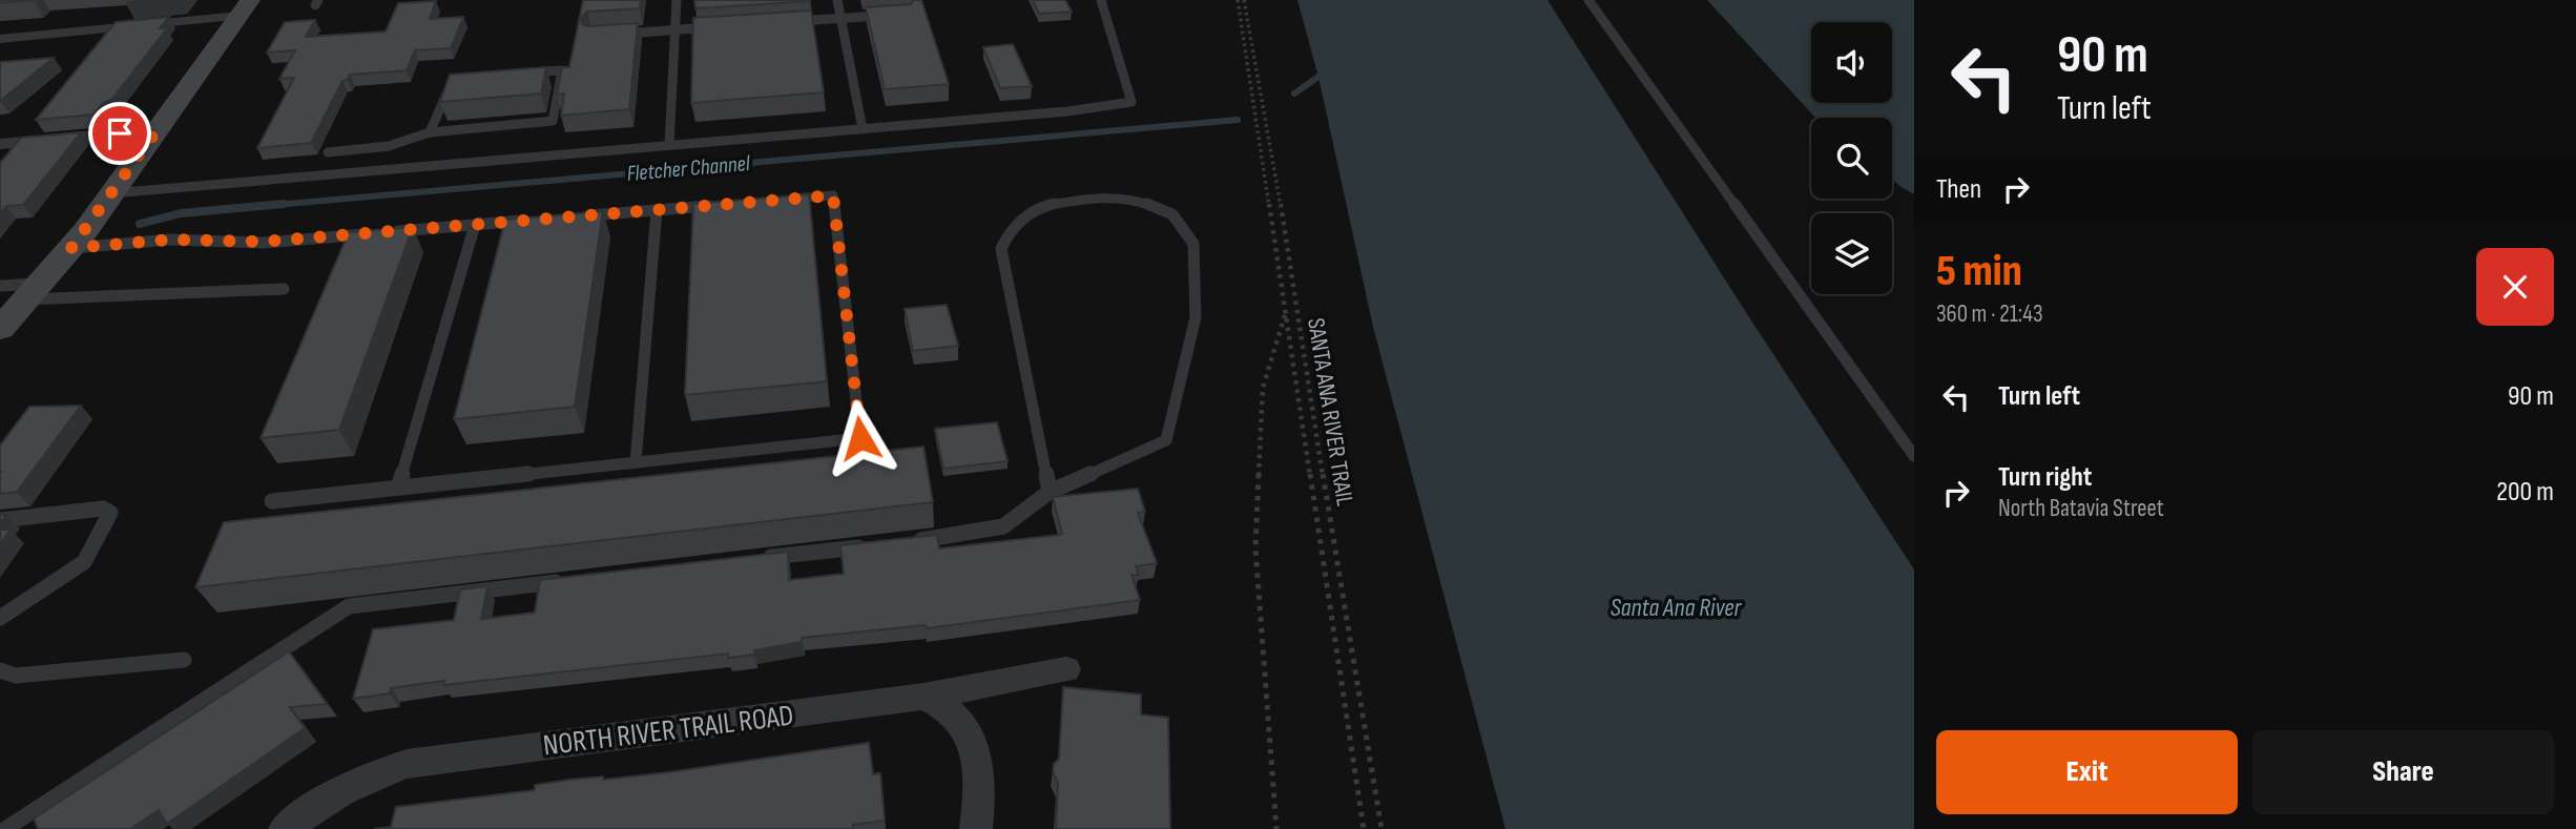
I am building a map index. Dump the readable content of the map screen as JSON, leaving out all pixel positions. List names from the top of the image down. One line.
{"streets":{"street":["NORTH RIVER TRAIL ROAD"],"path":["SANTA ANA RIVER TRAIL"]},"water":["Fletcher Channel","Santa Ana River"],"page":{"turn":["90 m","Turn left"],"then":"Then","heading":["5 min","360 m · 21:43"],"list":[{"name":"Turn left","value":"90 m"},{"name":"Turn right","note":"North Batavia Street","value":"200 m"}],"buttons":["Exit","Share"]}}
